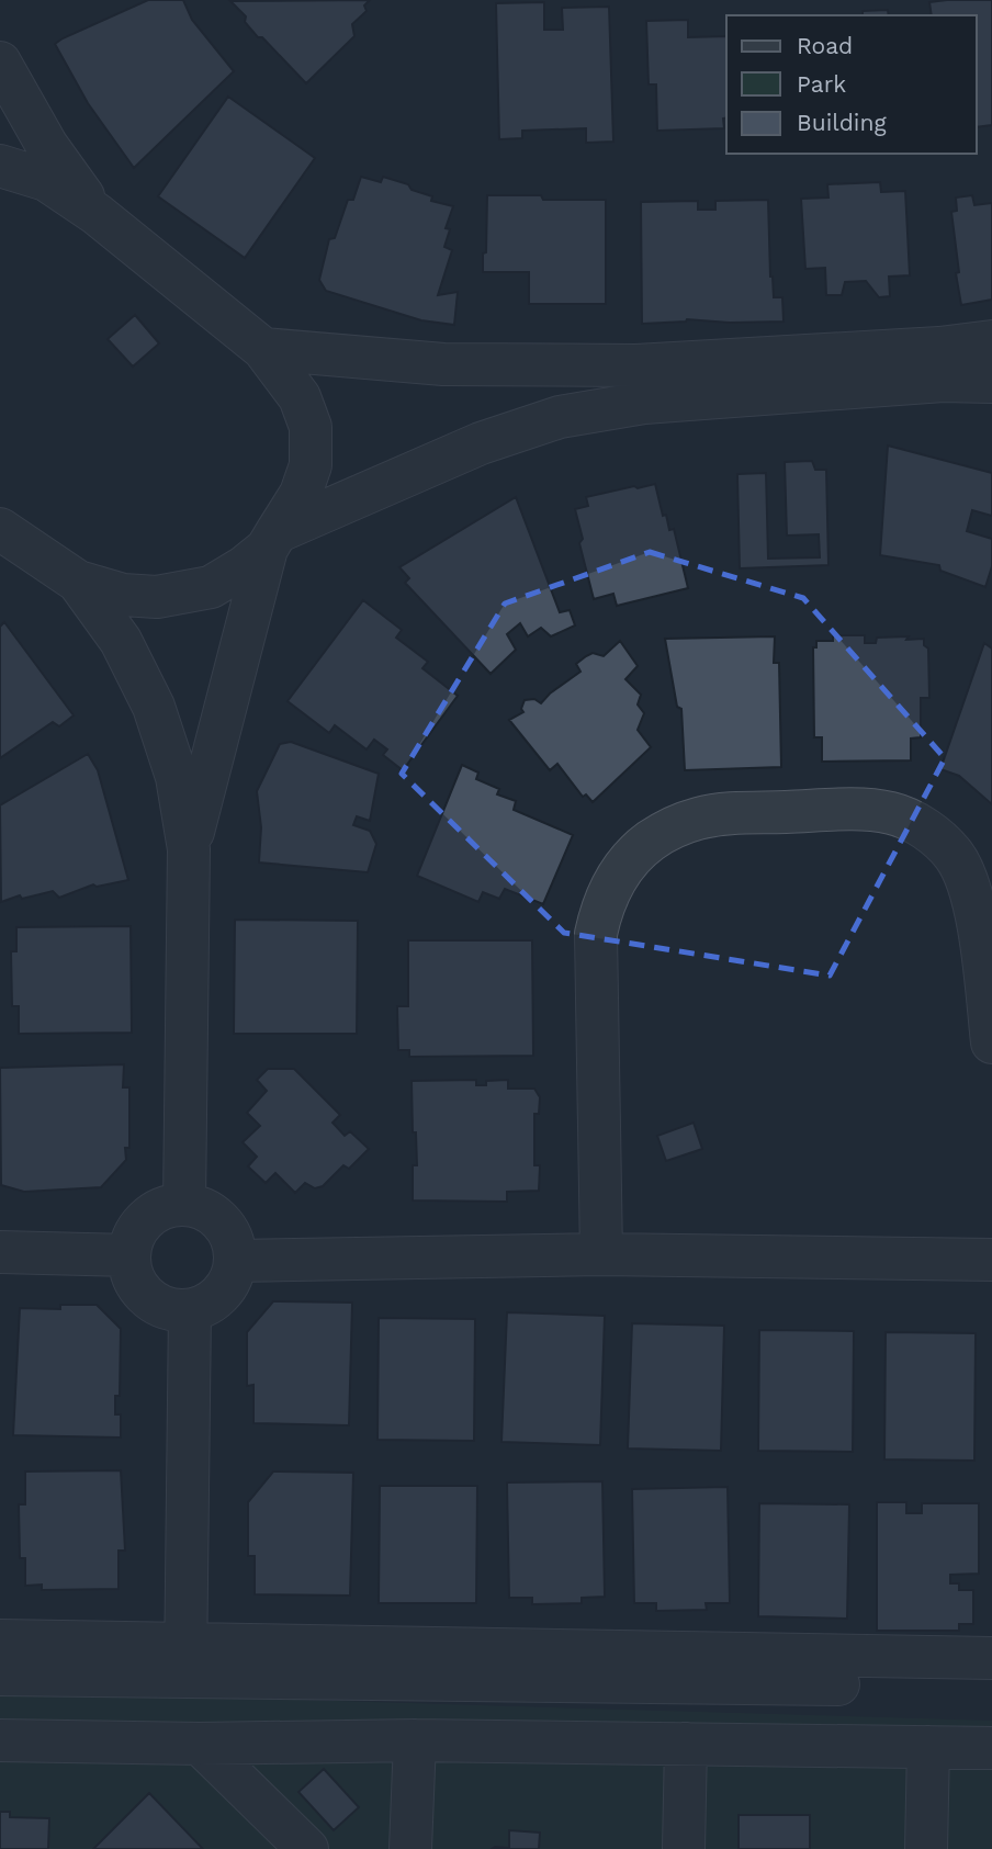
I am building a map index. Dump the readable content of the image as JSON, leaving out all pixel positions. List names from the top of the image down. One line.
{"legend":["Road","Park","Building"]}
